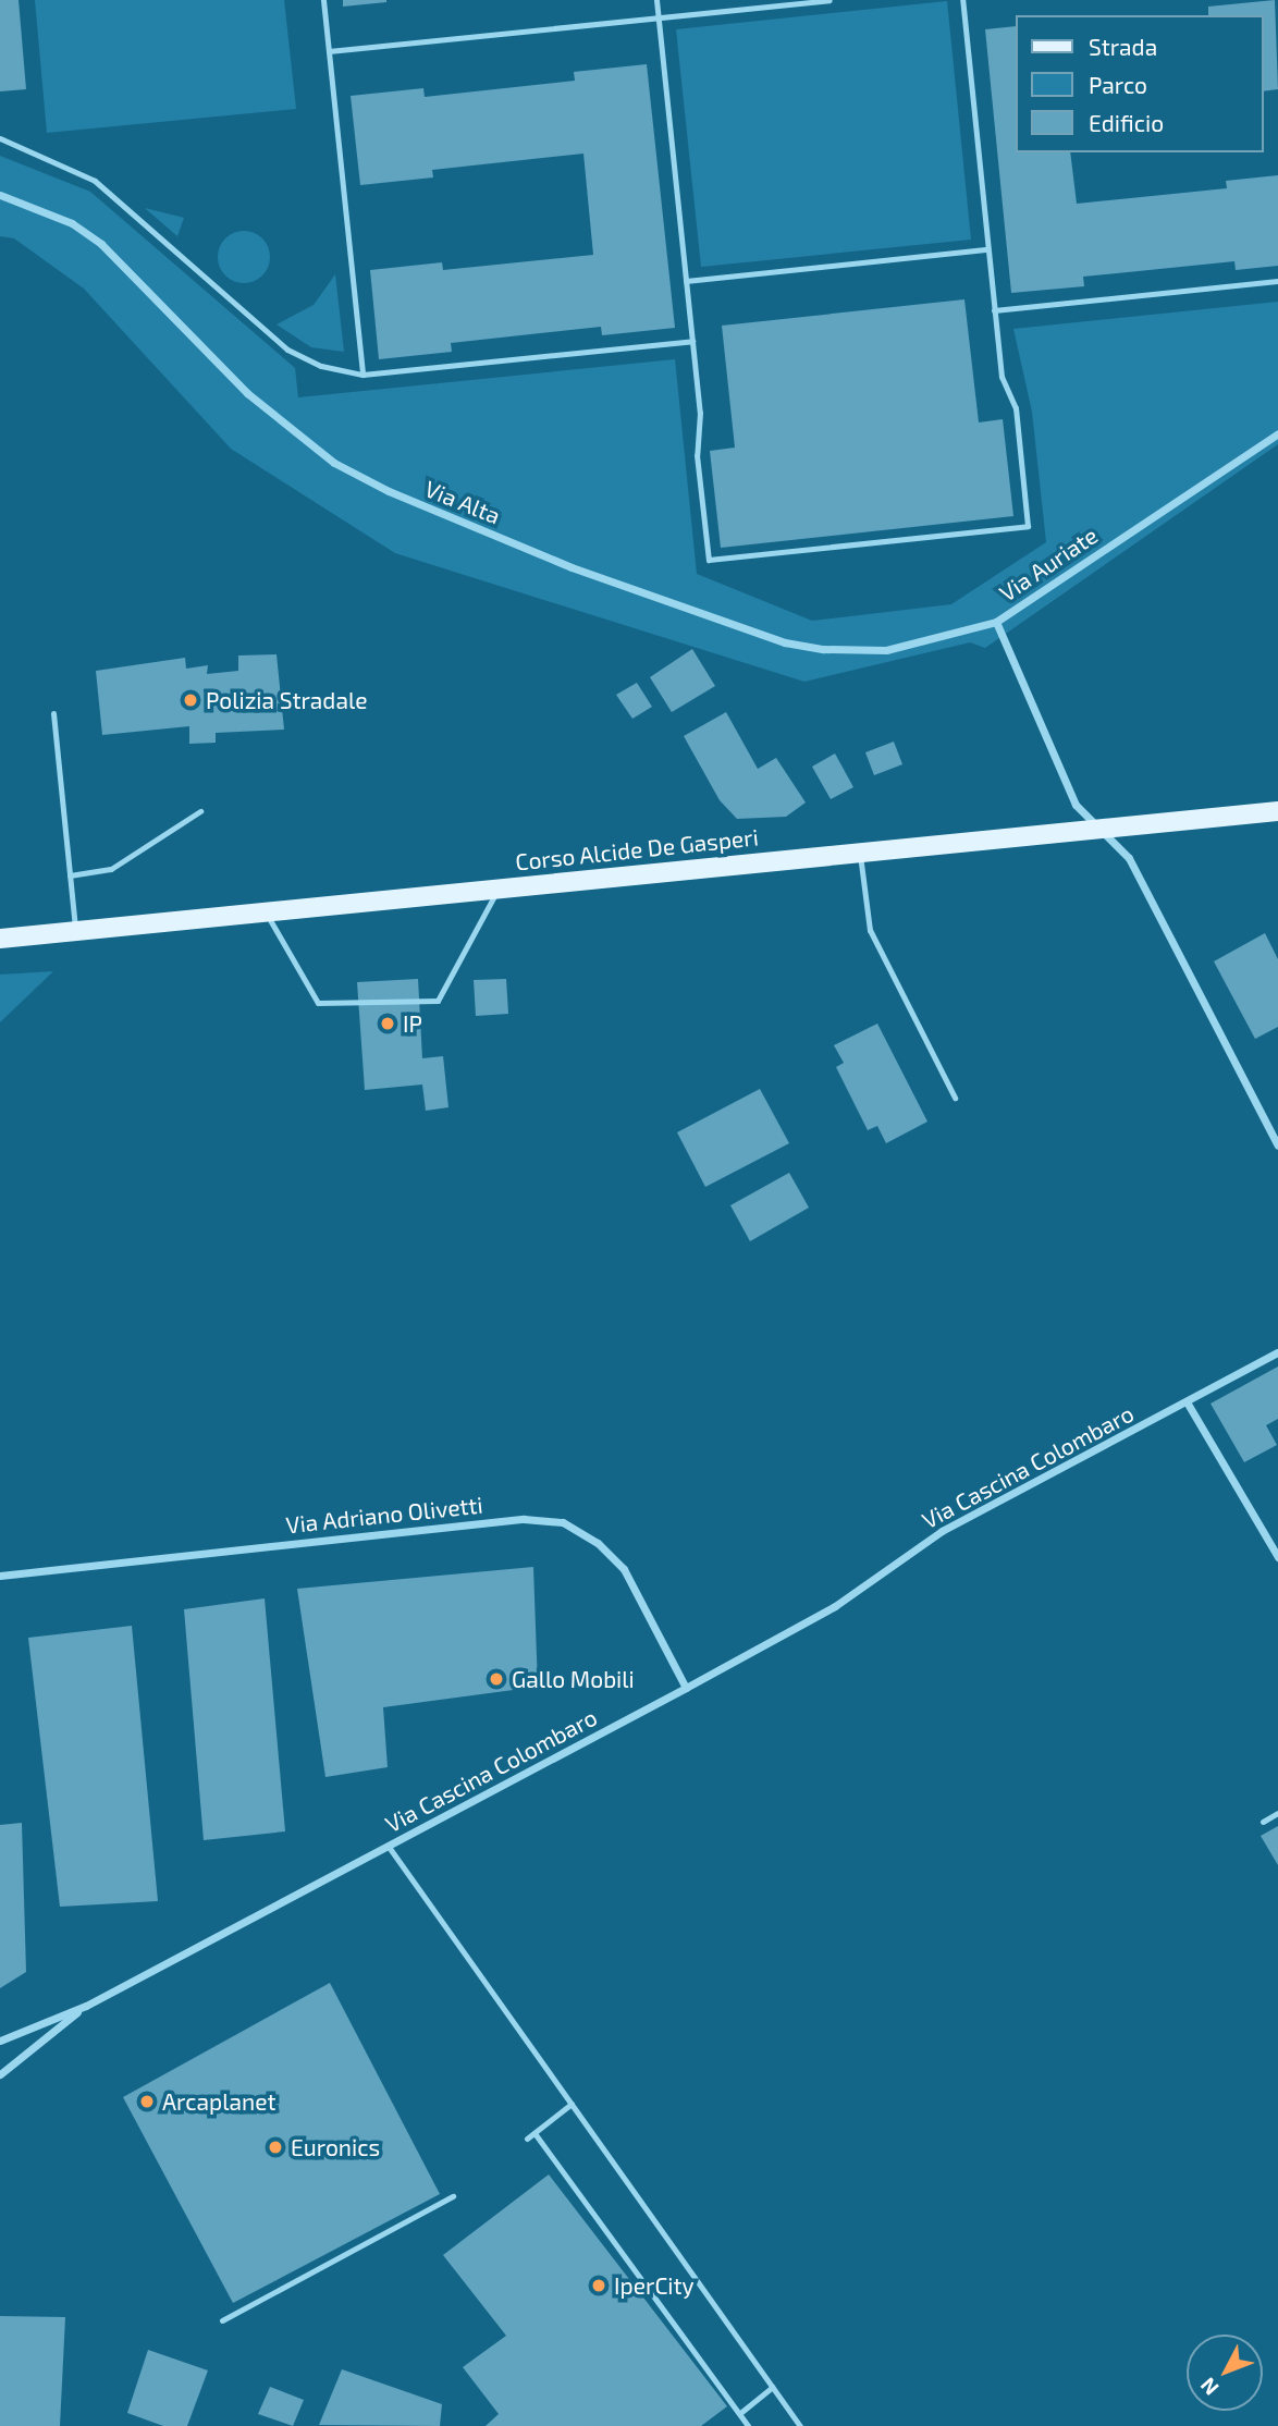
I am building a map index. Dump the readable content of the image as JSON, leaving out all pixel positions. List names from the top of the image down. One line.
{"streets":{"main road":["Corso Alcide De Gasperi"],"street":["Via Alta","Via Auriate","Via Cascina Colombaro","Via Adriano Olivetti"]},"crossings":[["Via Alta","Via Auriate"],["Via Auriate","Corso Alcide De Gasperi"],["Via Cascina Colombaro","Via Adriano Olivetti"]],"places":["Polizia Stradale","IP","Gallo Mobili","Arcaplanet","Euronics","IperCity"],"legend":["Strada","Parco","Edificio"],"north":"bottom left"}
